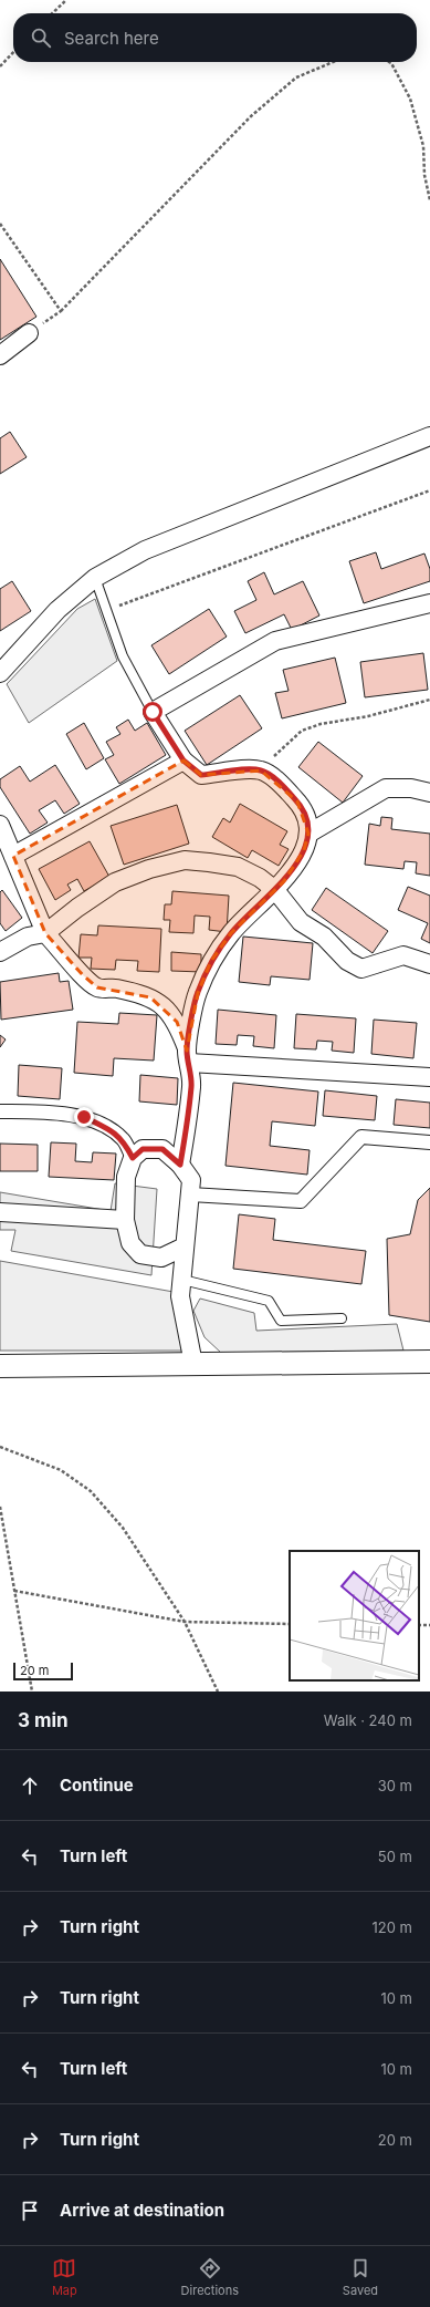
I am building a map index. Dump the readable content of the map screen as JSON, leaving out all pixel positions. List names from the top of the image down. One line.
{"scale_bar":"20 m","page":{"search":"Search here","scale":"20 m","heading":["3 min","Walk · 240 m"],"list":[["Continue","30 m"],["Turn left","50 m"],["Turn right","120 m"],["Turn right","10 m"],["Turn left","10 m"],["Turn right","20 m"],"Arrive at destination"],"nav":["Map","Directions","Saved"]}}
